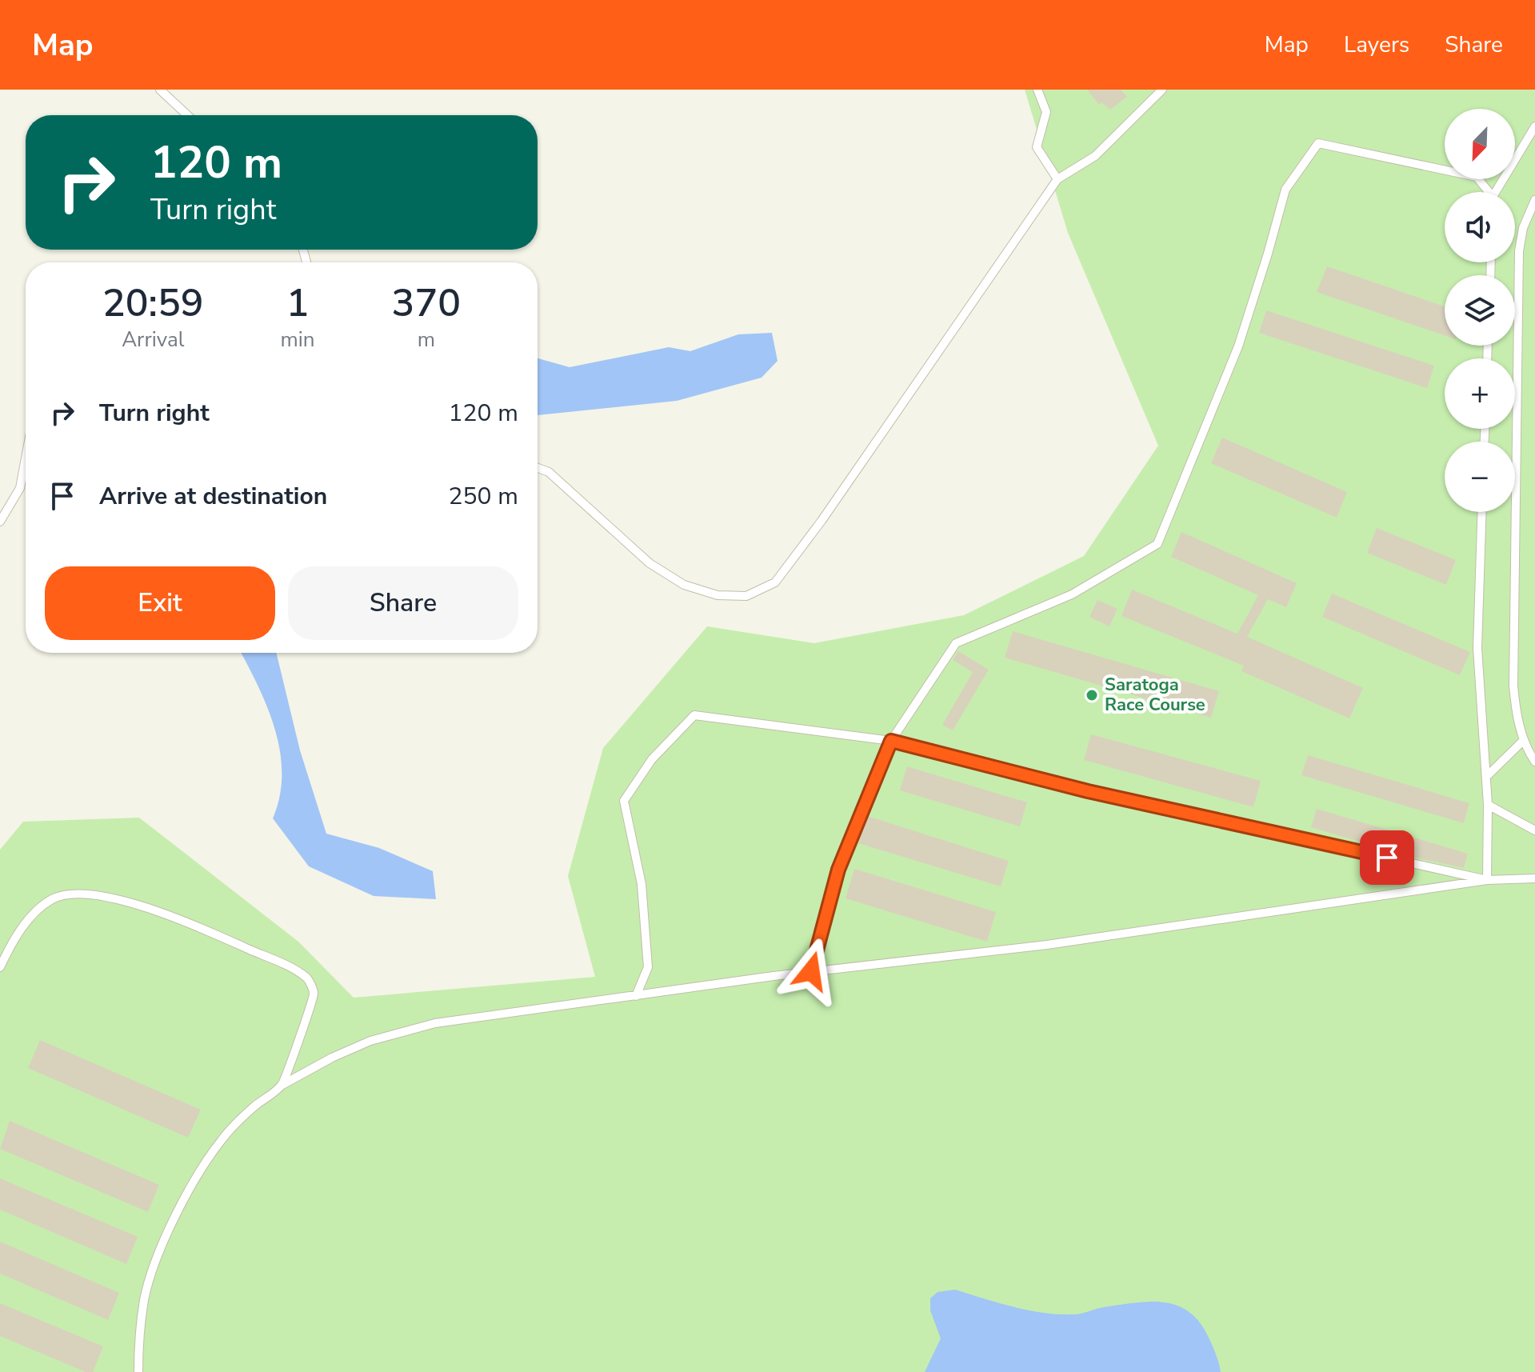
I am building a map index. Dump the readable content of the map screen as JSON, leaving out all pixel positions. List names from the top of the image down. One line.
{"places":["Saratoga Race Course"],"north":"bottom left","page":{"header":"Map","nav":["Map","Layers","Share"],"map_buttons":["+","−"],"turn":["120 m","Turn right"],"eta":["20:59","Arrival","1","min","370","m"],"list":[{"name":"Turn right","value":"120 m"},{"name":"Arrive at destination","value":"250 m"}],"buttons":["Exit","Share"]}}
